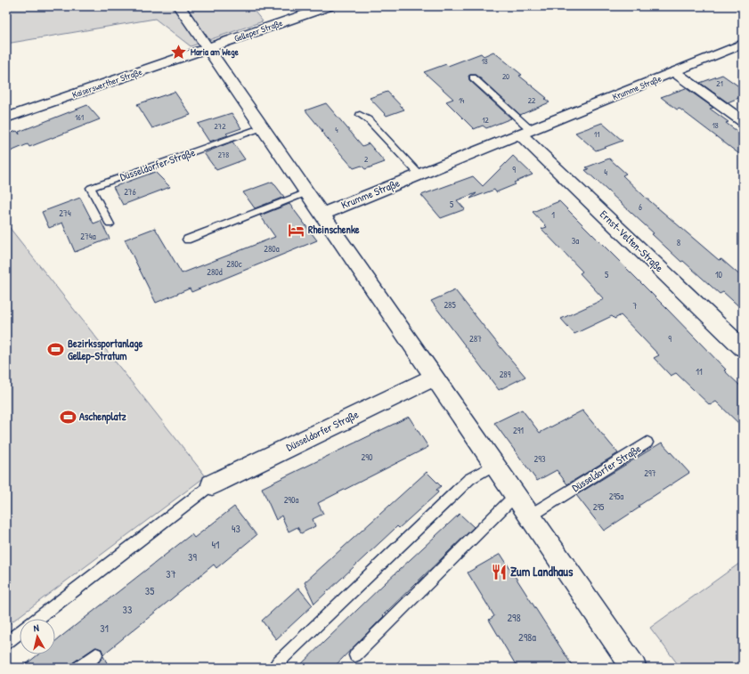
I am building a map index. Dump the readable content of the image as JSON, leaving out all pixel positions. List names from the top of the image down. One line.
{"streets":{"street":["Gelleper Straße","Kaiserswerther Straße","Krumme Straße","Düsseldorfer Straße","Ernst-Velten-Straße"]},"crossings":[["Gelleper Straße","Kaiserswerther Straße"],["Krumme Straße","Ernst-Velten-Straße"]],"places":{"place":["Maria am Wege"],"hotel":["Rheinschenke"],"sports":["Bezirkssportanlage Gellep-Stratum","Aschenplatz"],"restaurant":["Zum Landhaus"]},"house_numbers":["18","20","21","14","22","161","12","18","272","4","11","278","2","9","4","276","5","6","274","1","274a","3a","8","280a","280c","280d","5","10","285","7","287","9","11","289","291","290","293","297","295a","290a","295","43","41","39","37","35","33","298","31","298a"],"north":"top"}
